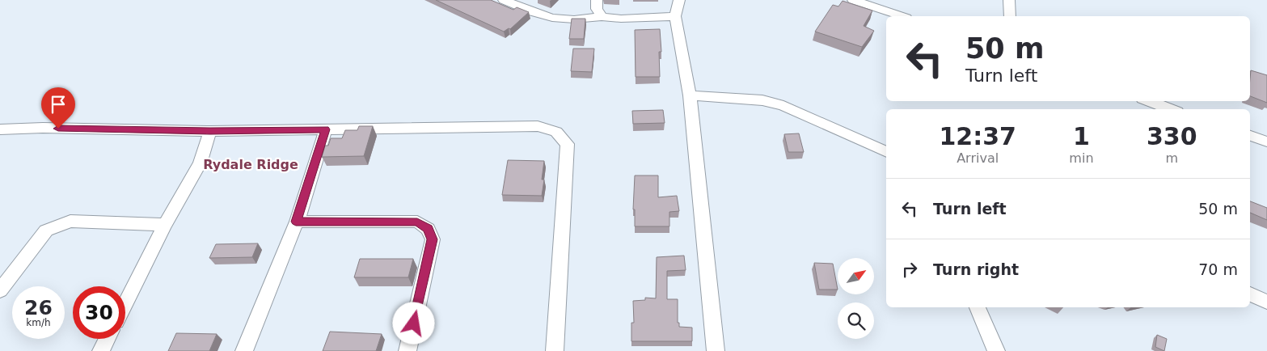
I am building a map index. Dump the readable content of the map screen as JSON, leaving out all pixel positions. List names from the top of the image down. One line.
{"districts":["Rydale Ridge"],"north":"top right","page":{"turn":["50 m","Turn left"],"eta":["12:37","Arrival","1","min","330","m"],"list":[{"name":"Turn left","value":"50 m"},{"name":"Turn right","value":"70 m"}],"speed":"26 km/h","limit":"30"}}
